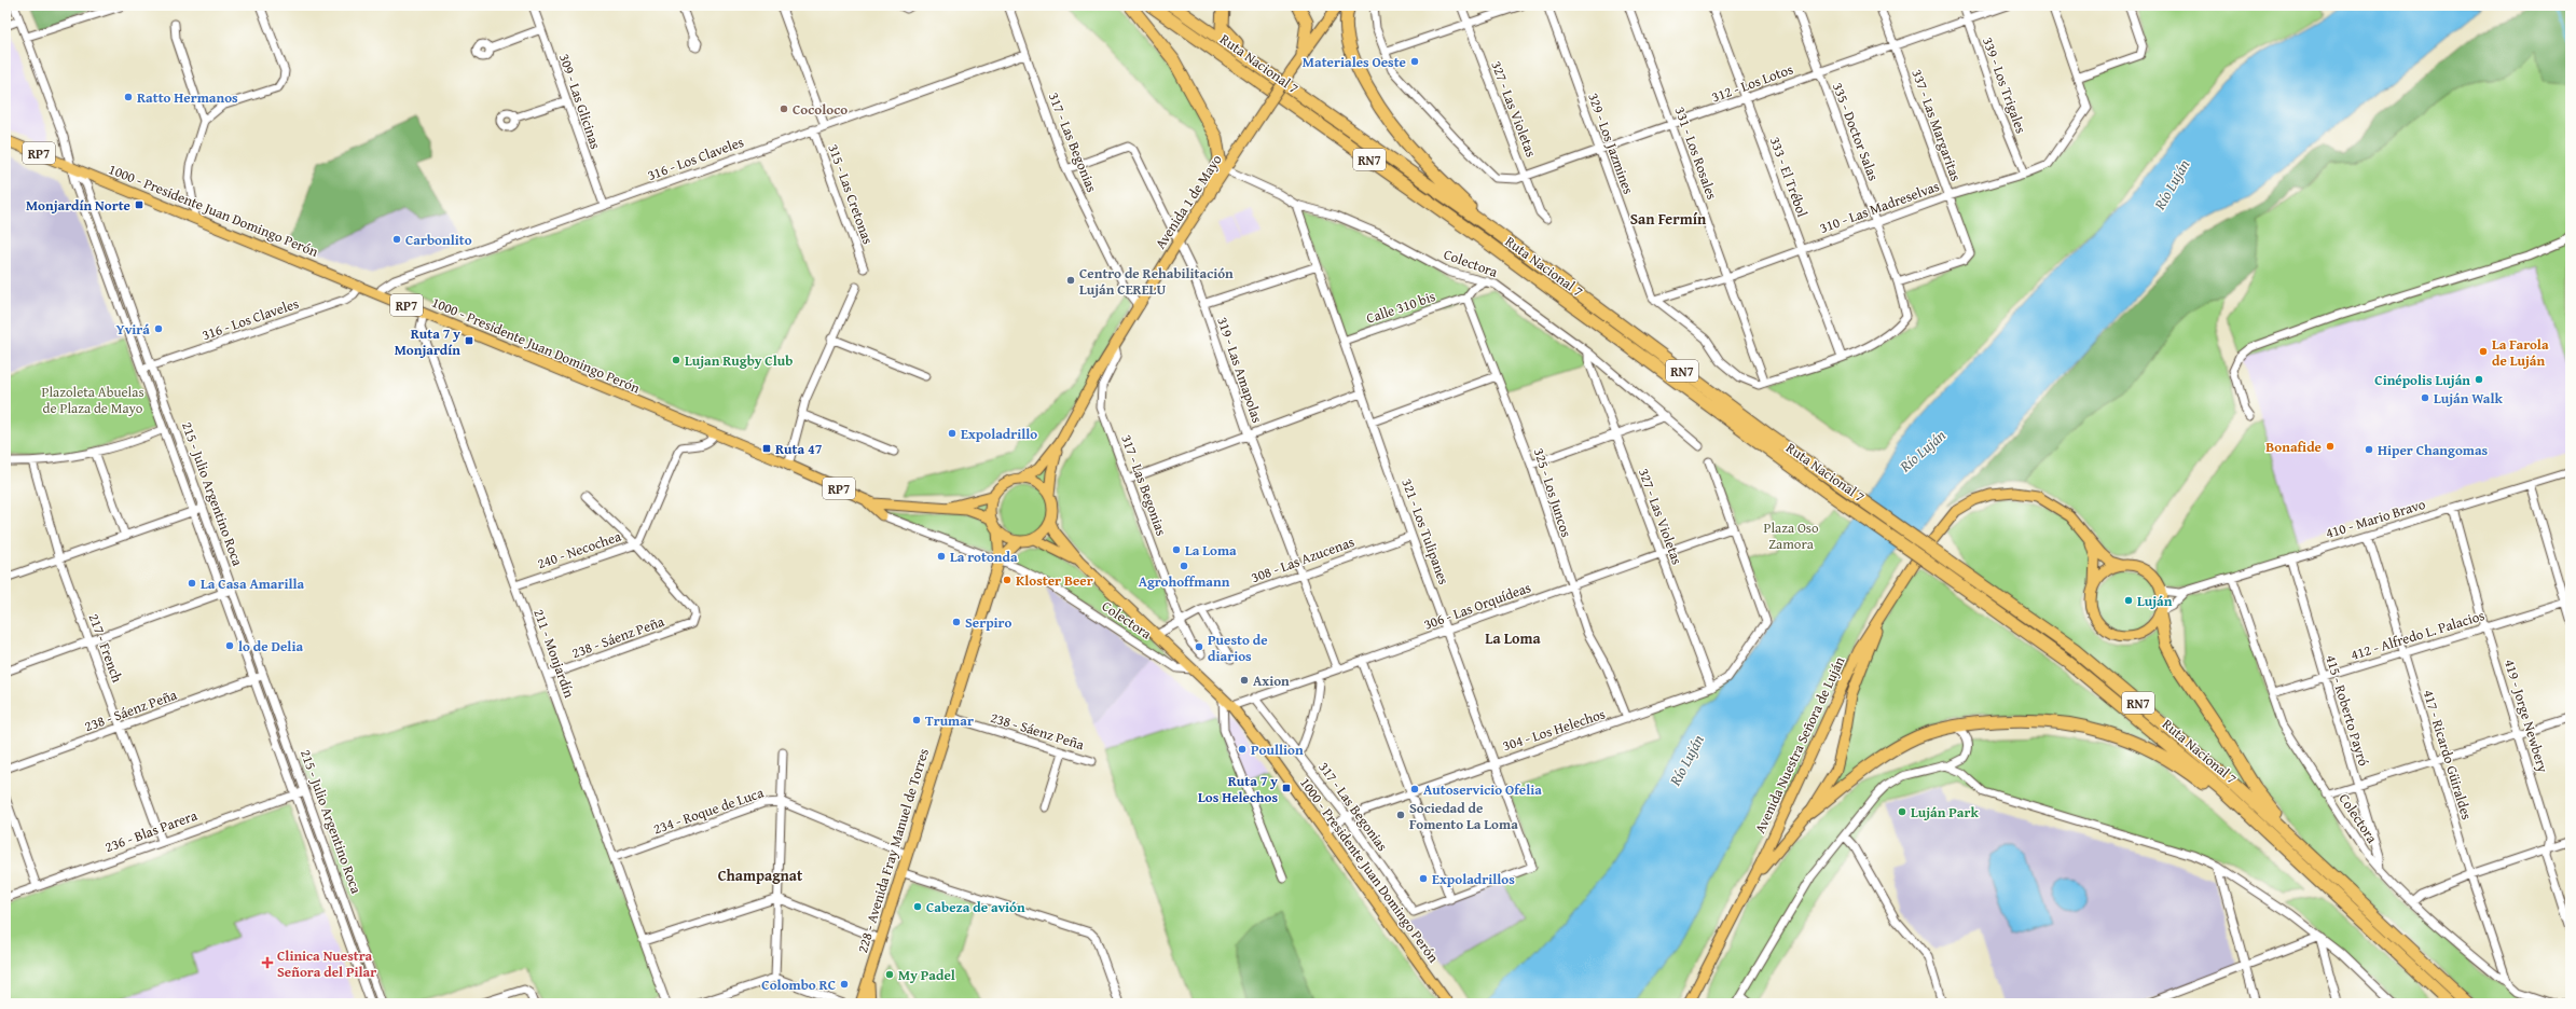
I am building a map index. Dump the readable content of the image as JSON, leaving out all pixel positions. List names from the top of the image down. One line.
{"streets":{"highway":["Ruta Nacional 7","RN7"],"main road":["RP7","Avenida 1 de Mayo","1000 - Presidente Juan Domingo Perón","Avenida Nuestra Señora de Luján","228 - Avenida Fray Manuel de Torres"],"street":["312 - Los Lotos","339 - Los Trigales","309 - Las Glicinas","327 - Las Violetas","337 - Las Margaritas","335 - Doctor Salas","317 - Las Begonias","329 - Los Jazmines","331 - Los Rosales","316 - Los Claveles","333 - El Trébol","315 - Las Cretonas","310 - Las Madreselvas","Colectora","Calle 310 bis","319 - Las Amapolas","325 - Los Juncos","215 - Julio Argentino Roca","410 - Mario Bravo","321 - Los Tulipanes","240 - Necochea","308 - Las Azucenas","306 - Las Orquídeas","412 - Alfredo L. Palacios","238 - Sáenz Peña","217 - French","211 - Monjardín","415 - Roberto Payró","419 - Jorge Newbery","304 - Los Helechos","417 - Ricardo Güiraldes","234 - Roque de Luca","236 - Blas Parera"]},"crossings":[["312 - Los Lotos","339 - Los Trigales"],["312 - Los Lotos","327 - Las Violetas"],["312 - Los Lotos","337 - Las Margaritas"],["312 - Los Lotos","335 - Doctor Salas"],["312 - Los Lotos","329 - Los Jazmines"],["312 - Los Lotos","331 - Los Rosales"],["312 - Los Lotos","333 - El Trébol"],["339 - Los Trigales","310 - Las Madreselvas"],["309 - Las Glicinas","316 - Los Claveles"],["327 - Las Violetas","Colectora"],["327 - Las Violetas","306 - Las Orquídeas"],["327 - Las Violetas","304 - Los Helechos"],["337 - Las Margaritas","335 - Doctor Salas"],["337 - Las Margaritas","310 - Las Madreselvas"],["335 - Doctor Salas","333 - El Trébol"],["335 - Doctor Salas","310 - Las Madreselvas"],["317 - Las Begonias","316 - Los Claveles"],["317 - Las Begonias","Avenida 1 de Mayo"],["317 - Las Begonias","319 - Las Amapolas"],["317 - Las Begonias","321 - Los Tulipanes"],["317 - Las Begonias","308 - Las Azucenas"],["317 - Las Begonias","306 - Las Orquídeas"],["317 - Las Begonias","304 - Los Helechos"],["329 - Los Jazmines","310 - Las Madreselvas"],["RP7","Avenida 1 de Mayo"],["RP7","1000 - Presidente Juan Domingo Perón"],["RP7","228 - Avenida Fray Manuel de Torres"],["331 - Los Rosales","310 - Las Madreselvas"],["316 - Los Claveles","315 - Las Cretonas"],["316 - Los Claveles","1000 - Presidente Juan Domingo Perón"],["316 - Los Claveles","215 - Julio Argentino Roca"],["333 - El Trébol","310 - Las Madreselvas"],["Avenida 1 de Mayo","1000 - Presidente Juan Domingo Perón"],["Avenida 1 de Mayo","Colectora"],["Avenida 1 de Mayo","319 - Las Amapolas"],["Avenida 1 de Mayo","228 - Avenida Fray Manuel de Torres"],["1000 - Presidente Juan Domingo Perón","Colectora"],["1000 - Presidente Juan Domingo Perón","215 - Julio Argentino Roca"],["1000 - Presidente Juan Domingo Perón","240 - Necochea"],["1000 - Presidente Juan Domingo Perón","308 - Las Azucenas"],["1000 - Presidente Juan Domingo Perón","306 - Las Orquídeas"],["1000 - Presidente Juan Domingo Perón","211 - Monjardín"],["1000 - Presidente Juan Domingo Perón","304 - Los Helechos"],["1000 - Presidente Juan Domingo Perón","228 - Avenida Fray Manuel de Torres"],["Colectora","410 - Mario Bravo"],["Colectora","321 - Los Tulipanes"],["Colectora","412 - Alfredo L. Palacios"],["Colectora","415 - Roberto Payró"],["Colectora","417 - Ricardo Güiraldes"],["Colectora","228 - Avenida Fray Manuel de Torres"],["Calle 310 bis","325 - Los Juncos"],["Calle 310 bis","321 - Los Tulipanes"],["319 - Las Amapolas","308 - Las Azucenas"],["319 - Las Amapolas","306 - Las Orquídeas"],["325 - Los Juncos","306 - Las Orquídeas"],["325 - Los Juncos","304 - Los Helechos"],["215 - Julio Argentino Roca","238 - Sáenz Peña"],["215 - Julio Argentino Roca","236 - Blas Parera"],["410 - Mario Bravo","415 - Roberto Payró"],["410 - Mario Bravo","419 - Jorge Newbery"],["410 - Mario Bravo","Avenida Nuestra Señora de Luján"],["410 - Mario Bravo","417 - Ricardo Güiraldes"],["321 - Los Tulipanes","308 - Las Azucenas"],["321 - Los Tulipanes","306 - Las Orquídeas"],["321 - Los Tulipanes","304 - Los Helechos"],["240 - Necochea","238 - Sáenz Peña"],["240 - Necochea","211 - Monjardín"],["306 - Las Orquídeas","304 - Los Helechos"],["412 - Alfredo L. Palacios","415 - Roberto Payró"],["412 - Alfredo L. Palacios","419 - Jorge Newbery"],["412 - Alfredo L. Palacios","417 - Ricardo Güiraldes"],["238 - Sáenz Peña","217 - French"],["238 - Sáenz Peña","211 - Monjardín"],["238 - Sáenz Peña","228 - Avenida Fray Manuel de Torres"],["217 - French","236 - Blas Parera"],["211 - Monjardín","234 - Roque de Luca"],["234 - Roque de Luca","228 - Avenida Fray Manuel de Torres"]],"districts":["San Fermín","La Loma","Champagnat"],"water":["Río Luján"],"parks":["Plazoleta Abuelas de Plaza de Mayo","Plaza Oso Zamora"],"places":{"other":["Materiales Oeste","Ratto Hermanos","Cocoloco","Carbonlito","Centro de Rehabilitación Luján CERELU","Yvirá","La Farola de Luján","Lujan Rugby Club","Cinépolis Luján","Luján Walk","Expoladrillo","Bonafide","Hiper Changomas","La Loma","La rotonda","Agrohoffmann","Kloster Beer","La Casa Amarilla","Luján","Serpiro","lo de Delia","Puesto de diarios","Axion","Trumar","Poullion","Autoservicio Ofelia","Luján Park","Sociedad de Fomento La Loma","Expoladrillos","Cabeza de avión","My Padel","Colombo RC"],"transit":["Monjardín Norte","Ruta 7 y Monjardín","Ruta 47","Ruta 7 y Los Helechos"],"health":["Clinica Nuestra Señora del Pilar"]}}
